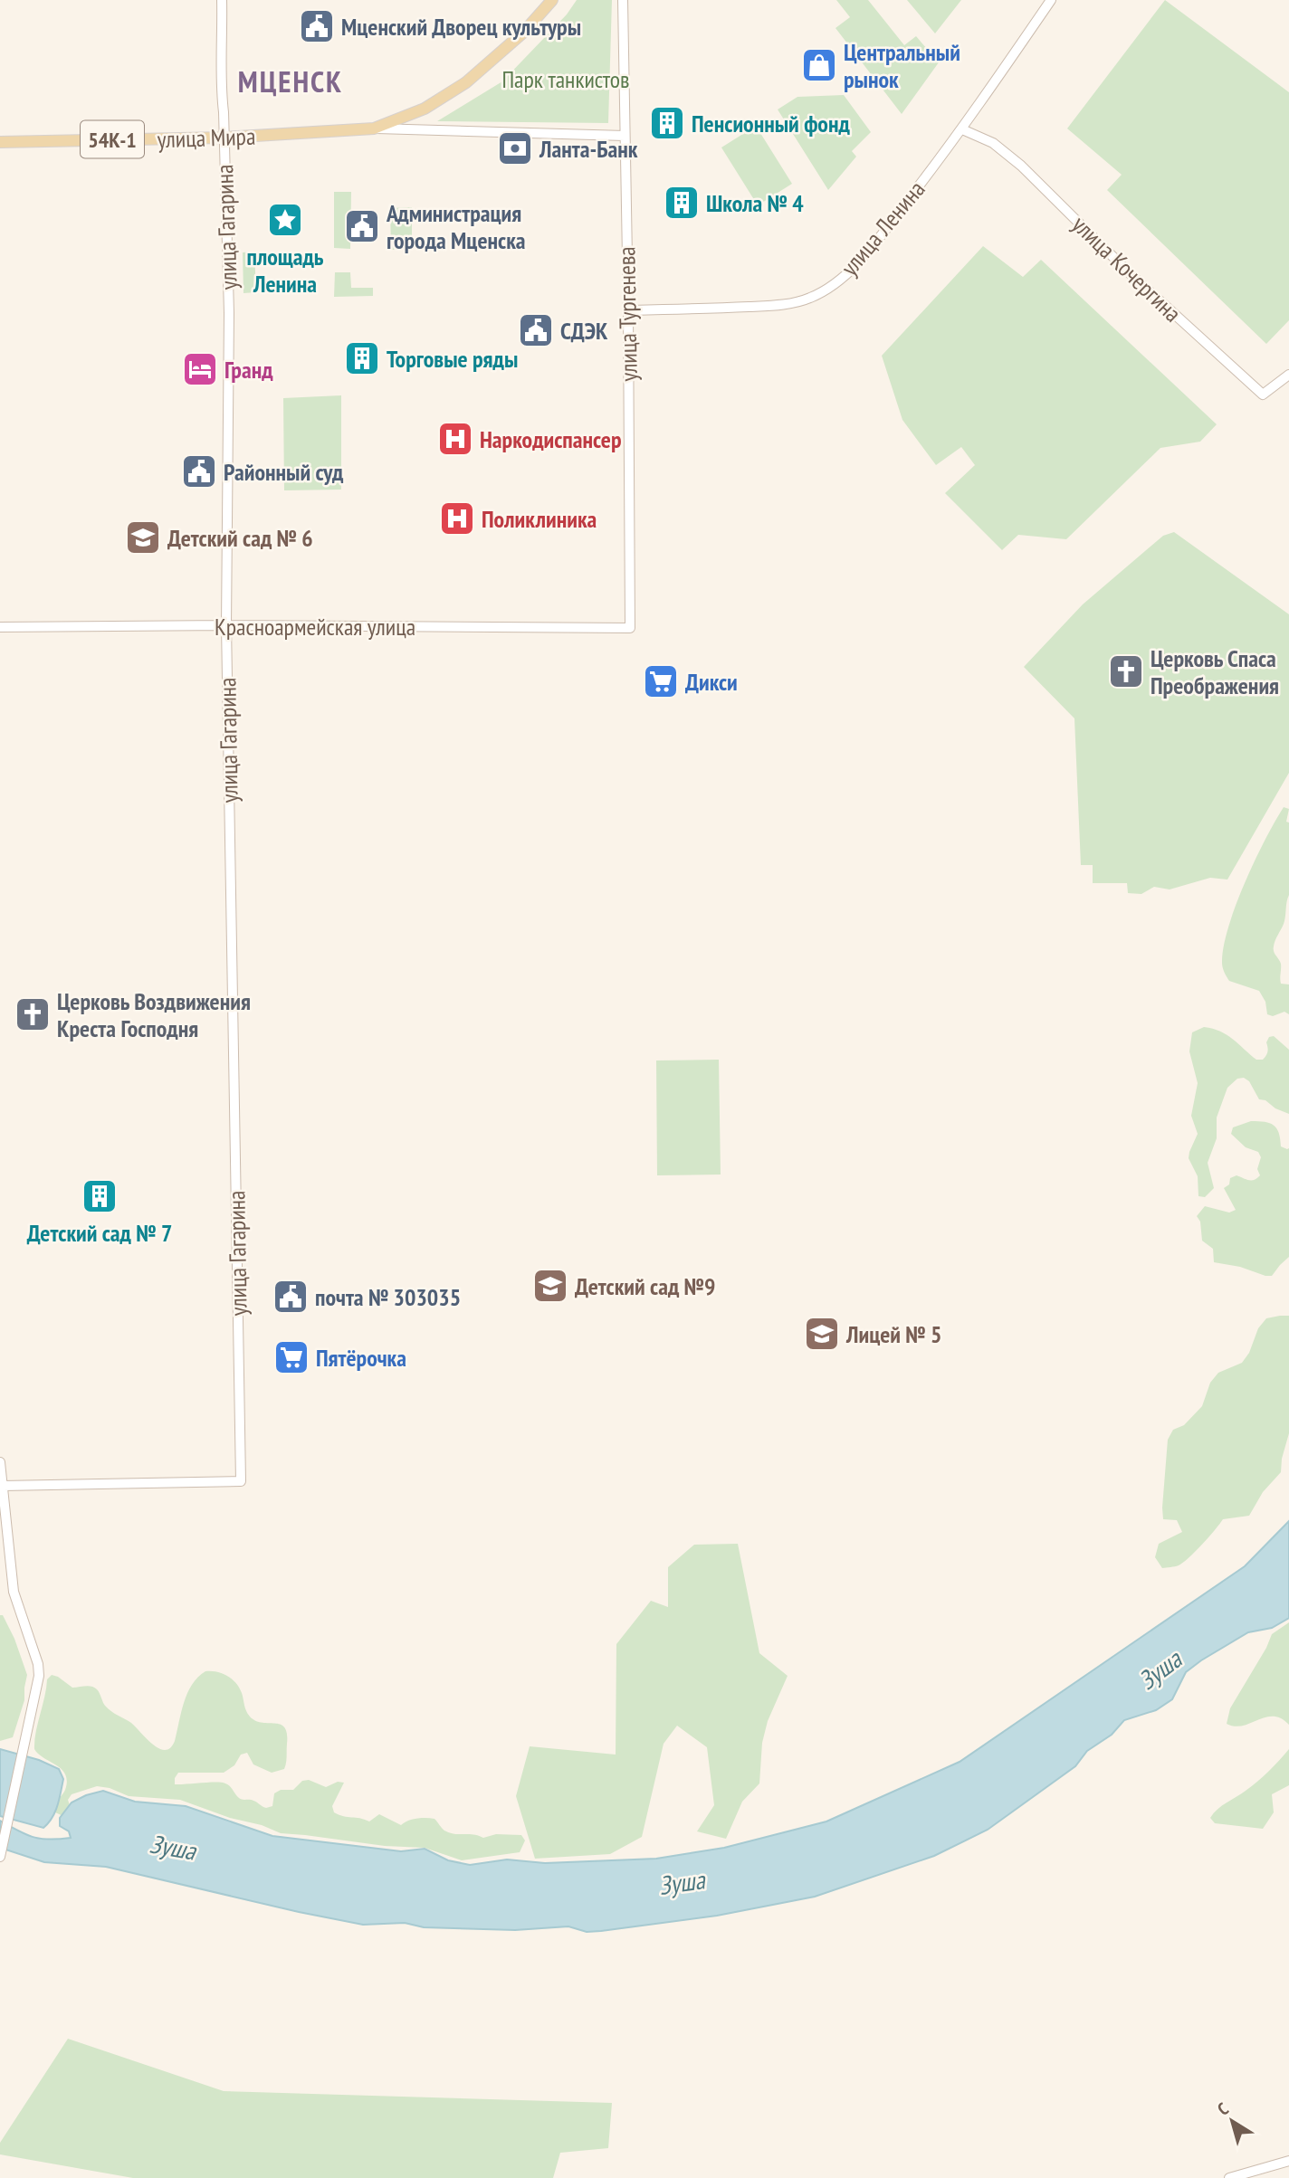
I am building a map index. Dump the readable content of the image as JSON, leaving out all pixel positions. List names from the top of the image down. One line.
{"streets":{"main road":["улица Мира","54К-1","улица Гагарина","улица Ленина","улица Кочергина","улица Тургенева","Красноармейская улица"]},"crossings":[["улица Мира","улица Гагарина"],["улица Мира","улица Тургенева"],["улица Гагарина","Красноармейская улица"],["улица Ленина","улица Кочергина"],["улица Ленина","улица Тургенева"],["улица Тургенева","Красноармейская улица"]],"districts":["МЦЕНСК"],"water":["Зуша"],"parks":["Парк танкистов"],"places":{"public building":["Мценский Дворец культуры","Администрация города Мценска","СДЭК","Районный суд","почта № 303035"],"shop":["Центральный рынок"],"building":["Пенсионный фонд","Школа № 4","Торговые ряды","Детский сад № 7"],"bank":["Ланта-Банк"],"place":["площадь Ленина"],"hotel":["Гранд"],"hospital":["Наркодиспансер","Поликлиника"],"school or university":["Детский сад № 6","Детский сад №9","Лицей № 5"],"church":["Церковь Спаса Преображения","Церковь Воздвижения Креста Господня"],"supermarket":["Дикси","Пятёрочка"]},"north":"top left"}
